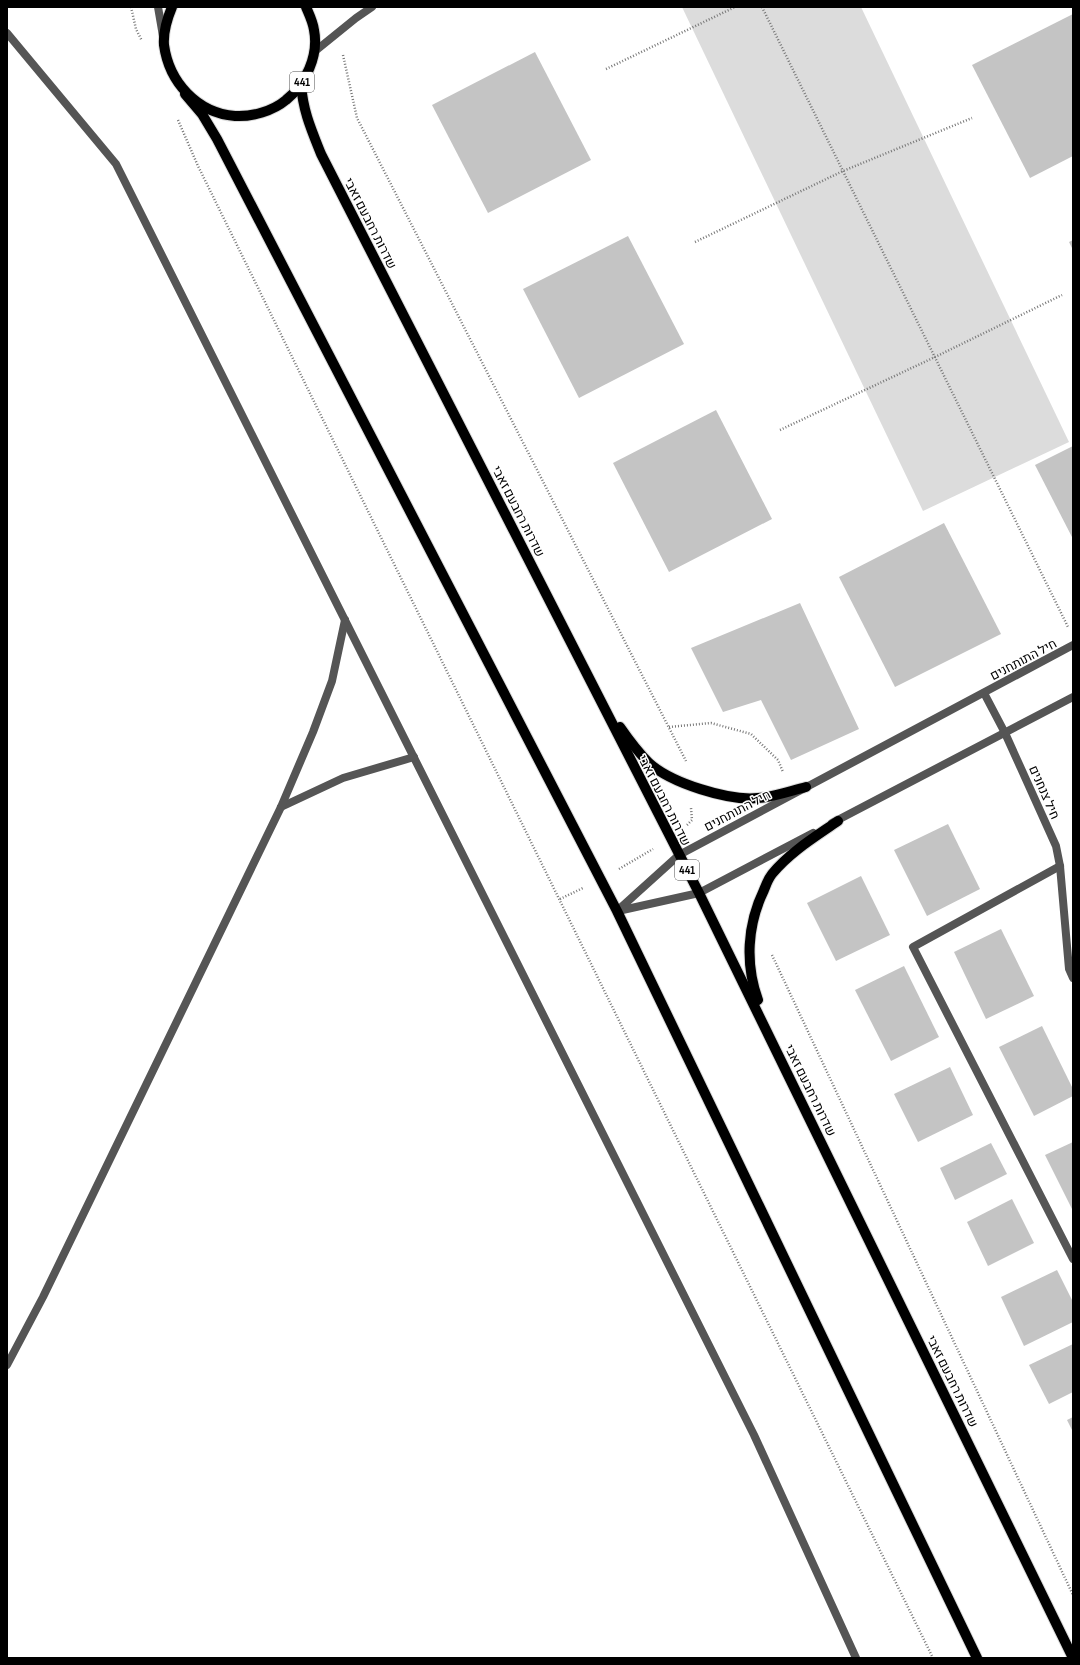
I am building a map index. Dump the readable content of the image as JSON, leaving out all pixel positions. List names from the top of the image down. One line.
{"streets":{"main road":["441","שדרות רחבעם זאבי"],"street":["חיל התותחנים","חיל צנחנים"]},"crossings":[["441","שדרות רחבעם זאבי"],["441","חיל התותחנים"],["שדרות רחבעם זאבי","חיל התותחנים"],["חיל התותחנים","חיל צנחנים"]]}
